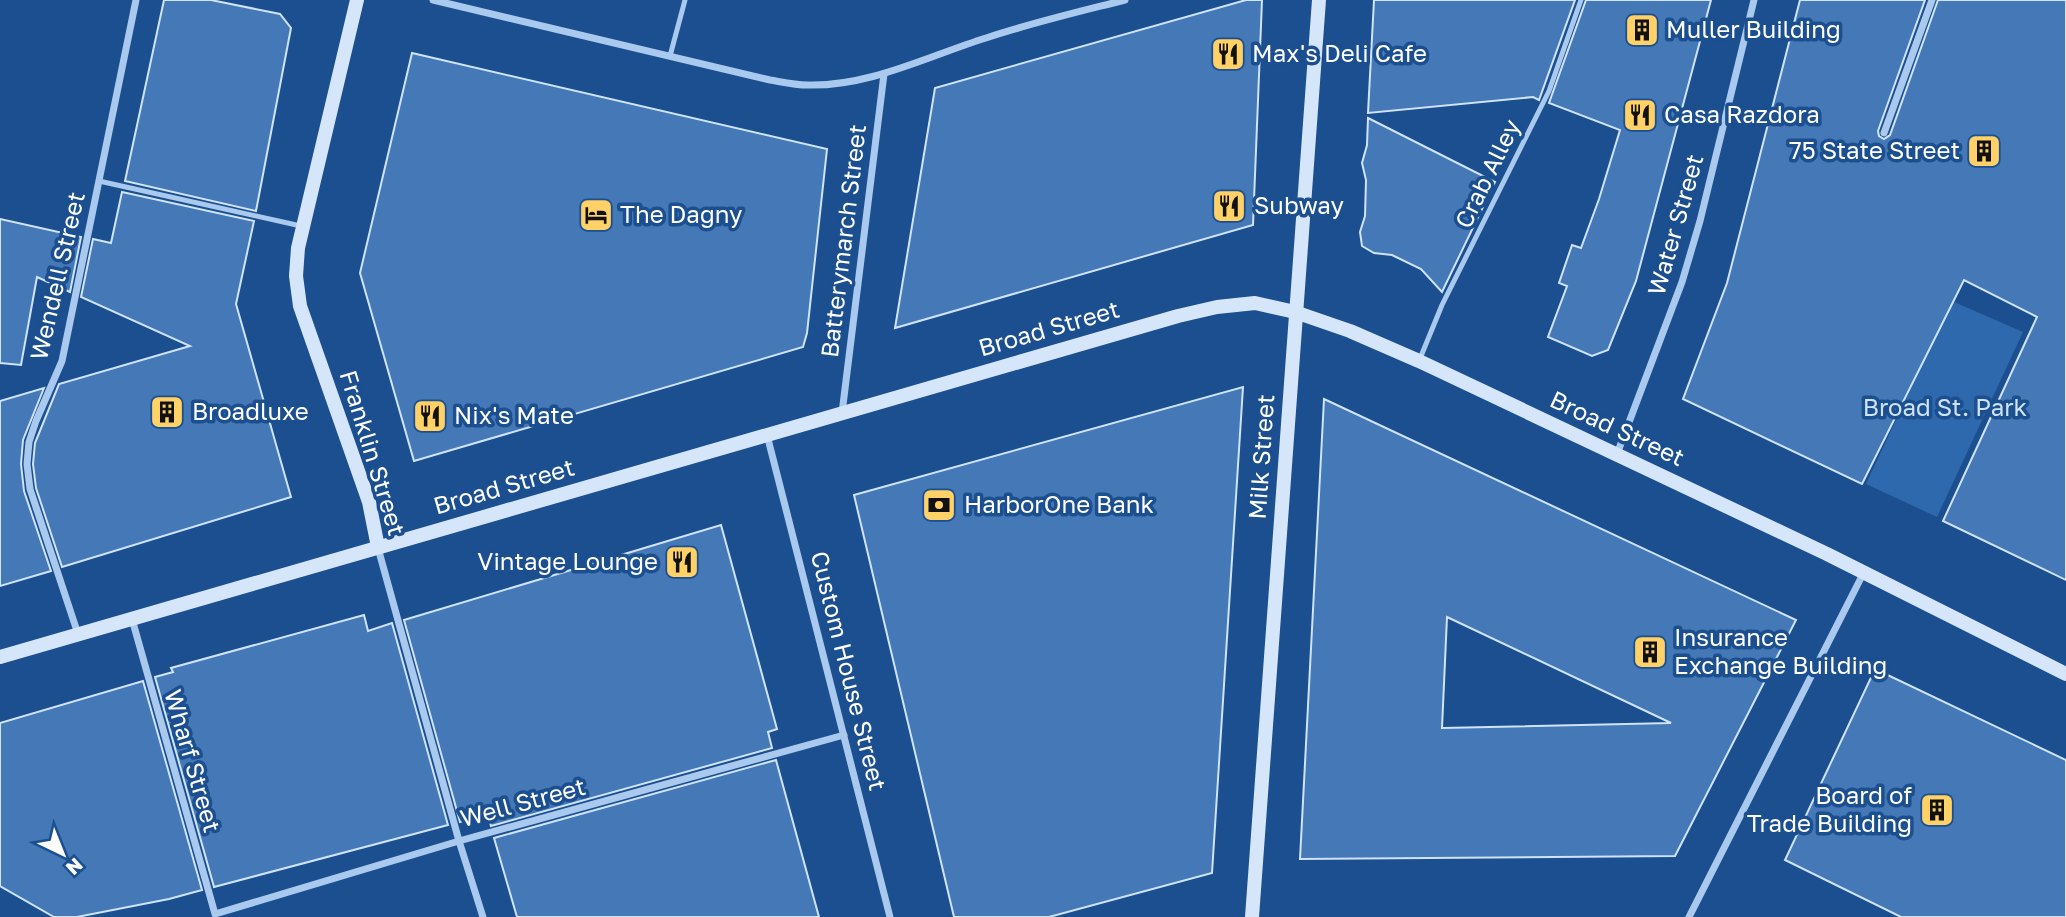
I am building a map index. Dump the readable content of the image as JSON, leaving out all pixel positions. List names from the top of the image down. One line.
{"streets":{"main road":["Broad Street","Franklin Street","Milk Street"],"street":["Water Street","Batterymarch Street","Wendell Street","Custom House Street","Wharf Street","Well Street"],"lane":["Crab Alley"]},"crossings":[["Crab Alley","Broad Street"],["Water Street","Broad Street"],["Batterymarch Street","Broad Street"],["Wendell Street","Broad Street"],["Broad Street","Franklin Street"],["Broad Street","Milk Street"],["Broad Street","Custom House Street"],["Broad Street","Wharf Street"],["Franklin Street","Well Street"],["Custom House Street","Well Street"],["Wharf Street","Well Street"]],"parks":["Broad St. Park"],"places":{"building":["Muller Building","75 State Street","Broadluxe","Insurance Exchange Building","Board of Trade Building"],"restaurant":["Max's Deli Cafe","Casa Razdora","Subway","Nix's Mate","Vintage Lounge"],"hotel":["The Dagny"],"bank":["HarborOne Bank"]},"north":"bottom right"}
